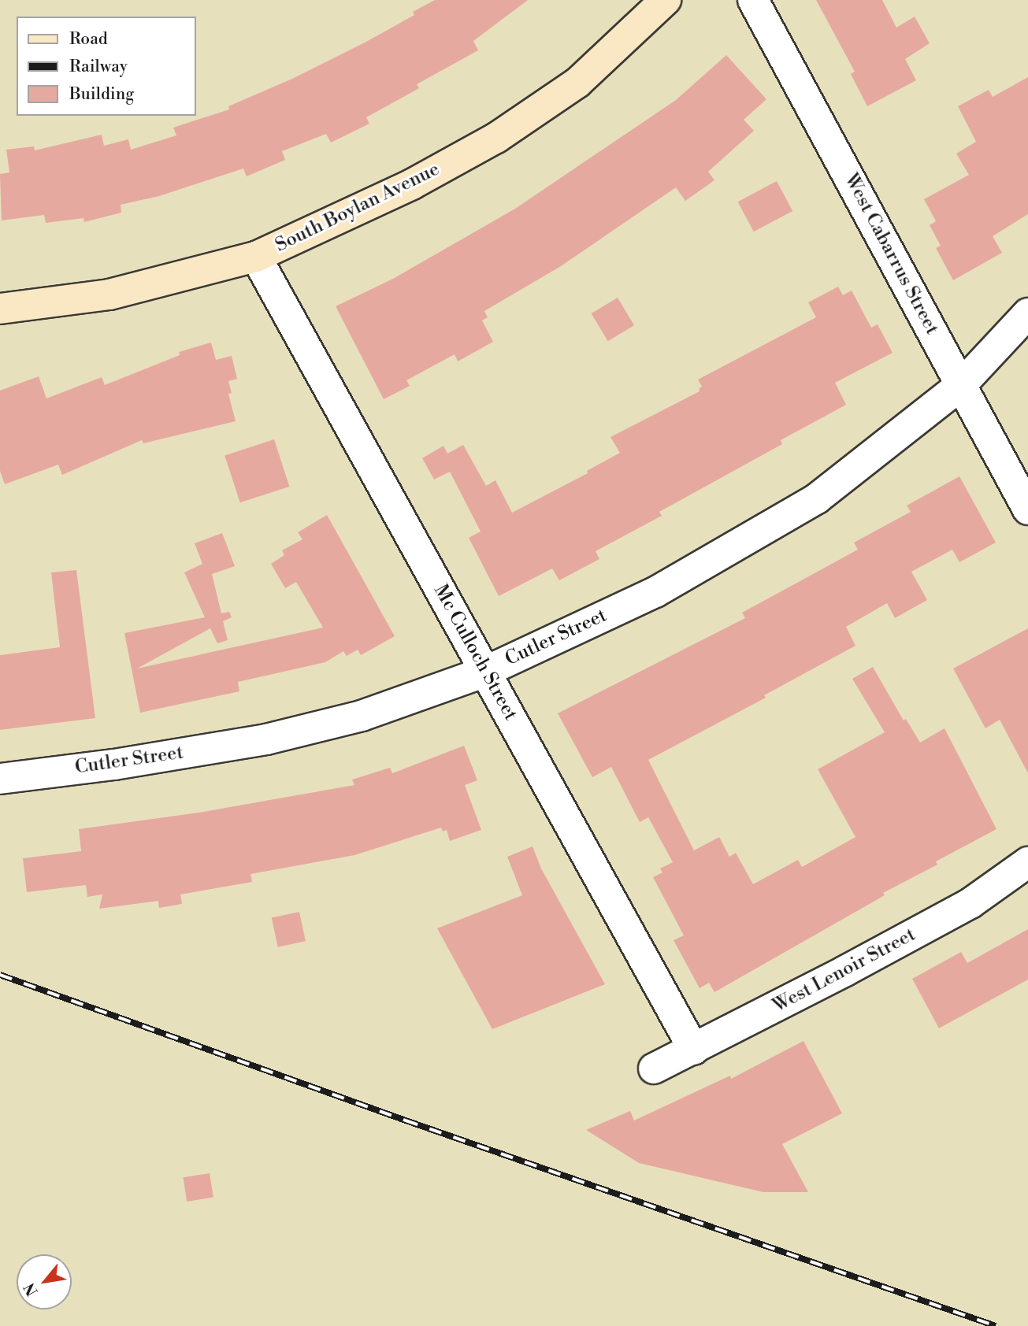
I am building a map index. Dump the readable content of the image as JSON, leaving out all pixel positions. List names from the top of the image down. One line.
{"streets":{"street":["South Boylan Avenue","West Cabarrus Street","Cutler Street","Mc Culloch Street","West Lenoir Street"]},"crossings":[["South Boylan Avenue","Mc Culloch Street"],["West Cabarrus Street","Cutler Street"],["Cutler Street","Mc Culloch Street"],["Mc Culloch Street","West Lenoir Street"]],"legend":["Road","Railway","Building"],"north":"bottom left"}
